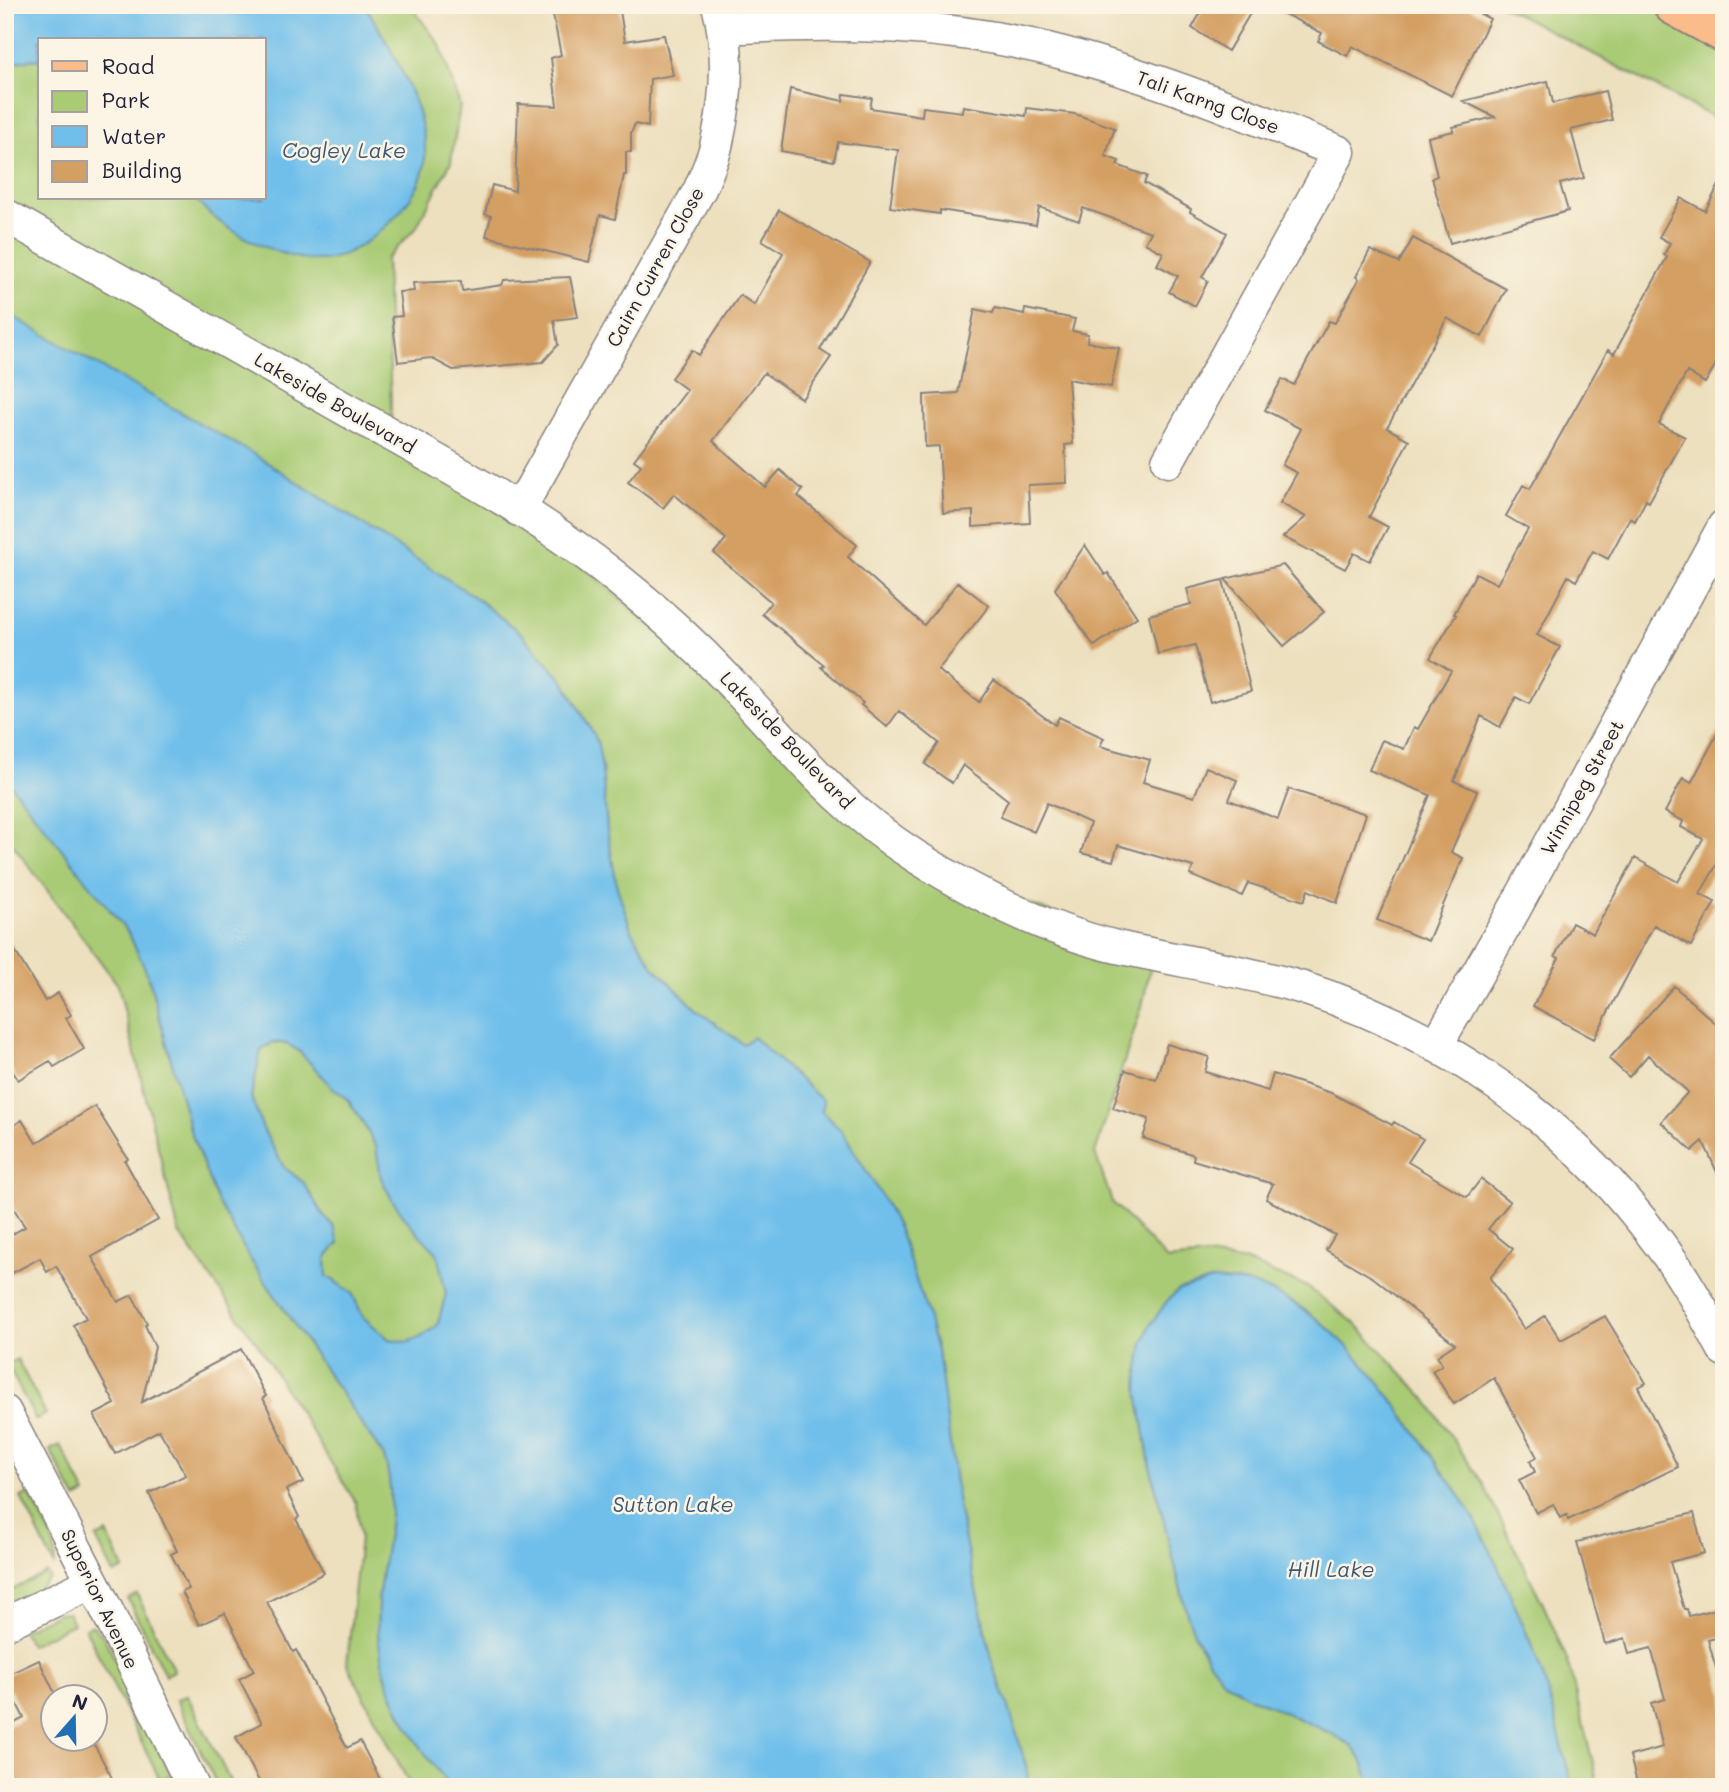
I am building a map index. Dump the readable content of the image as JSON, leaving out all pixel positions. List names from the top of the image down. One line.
{"streets":{"street":["Tali Karng Close","Cairn Curren Close","Lakeside Boulevard","Winnipeg Street","Superior Avenue"]},"crossings":[["Tali Karng Close","Cairn Curren Close"],["Cairn Curren Close","Lakeside Boulevard"],["Lakeside Boulevard","Winnipeg Street"]],"water":["Cogley Lake","Sutton Lake","Hill Lake"],"legend":["Road","Park","Water","Building"],"north":"top"}
